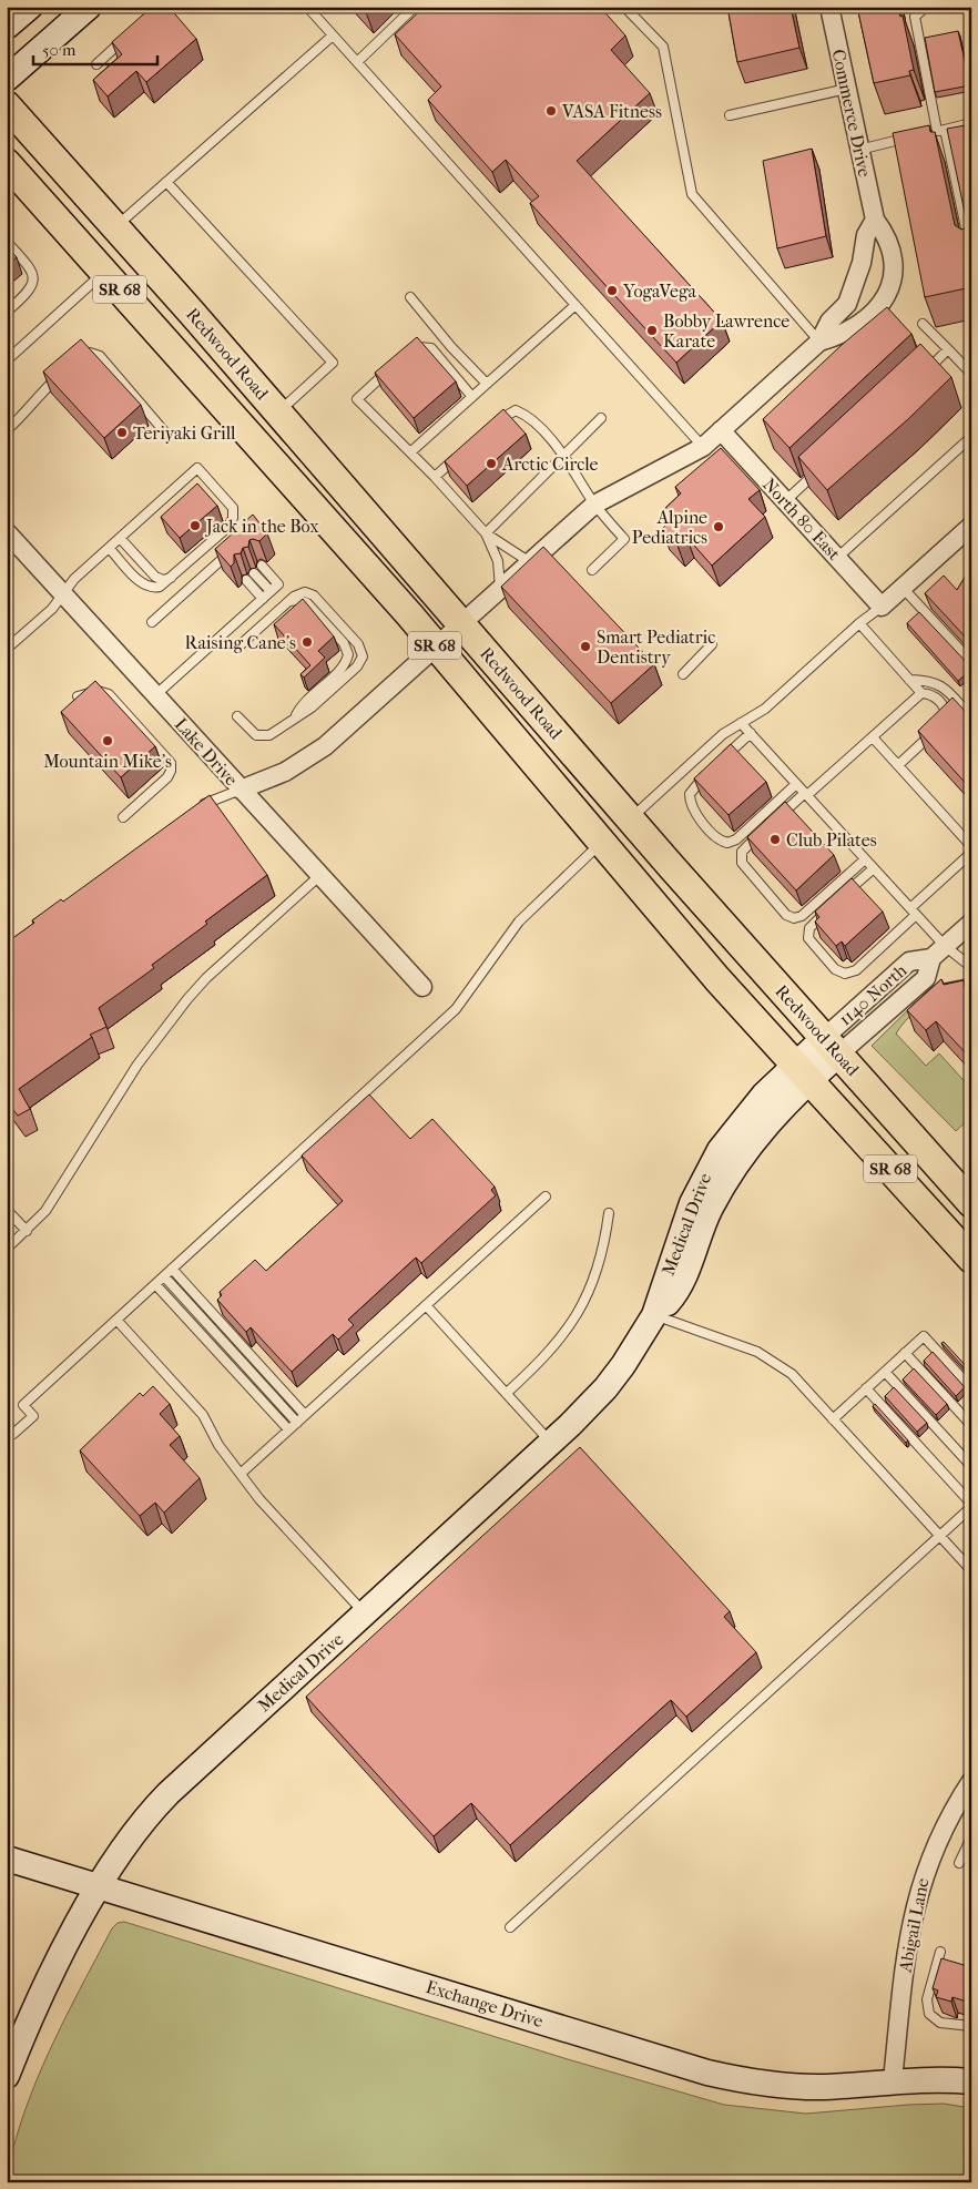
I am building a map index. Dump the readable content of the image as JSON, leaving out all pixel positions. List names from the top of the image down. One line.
{"streets":{"main road":["SR 68","Redwood Road"],"street":["Commerce Drive","North 80 East","Lake Drive","1140 North","Medical Drive","Abigail Lane","Exchange Drive"]},"crossings":[["Commerce Drive","Lake Drive"],["Redwood Road","Lake Drive"],["Redwood Road","1140 North"],["Redwood Road","Medical Drive"],["North 80 East","Lake Drive"],["1140 North","Medical Drive"],["Medical Drive","Exchange Drive"],["Abigail Lane","Exchange Drive"]],"places":["VASA Fitness","YogaVega","Bobby Lawrence Karate","Teriyaki Grill","Arctic Circle","Jack in the Box","Alpine Pediatrics","Raising Cane's","Smart Pediatric Dentistry","Mountain Mike's","Club Pilates"],"scale_bar":"50 m"}
